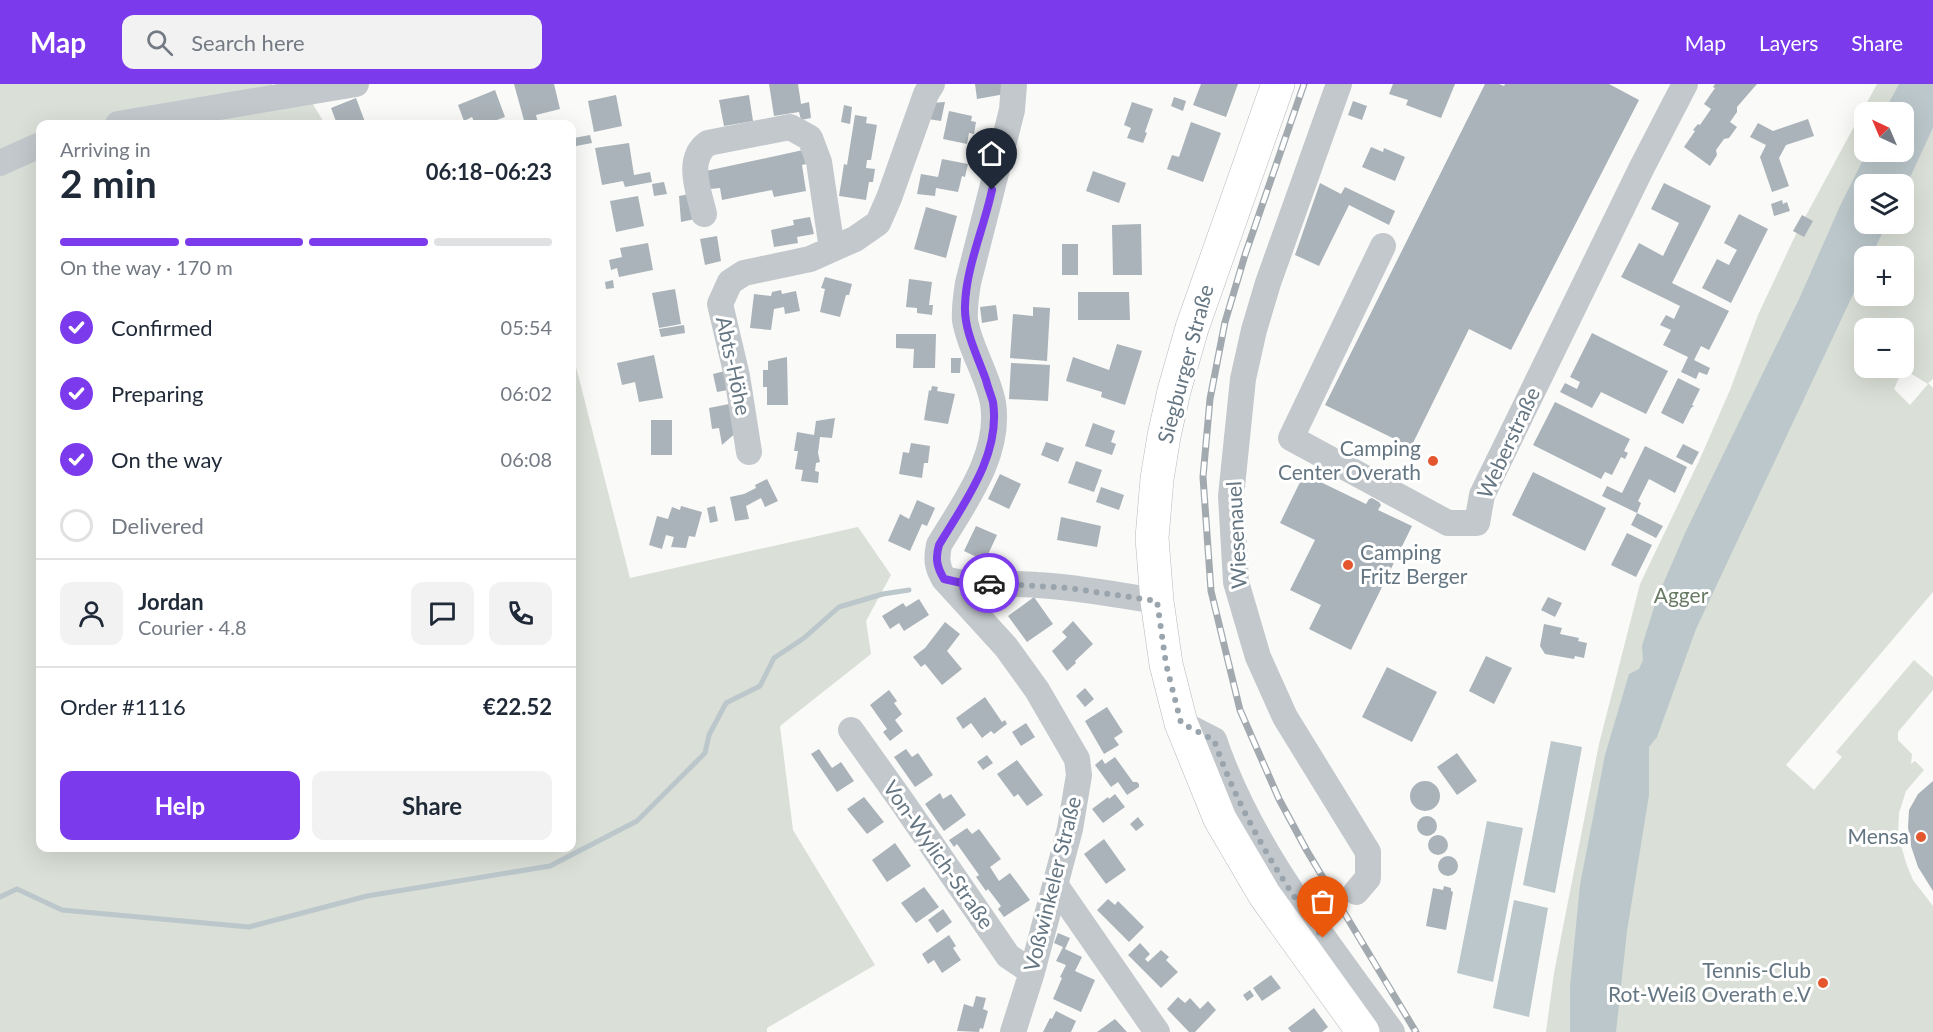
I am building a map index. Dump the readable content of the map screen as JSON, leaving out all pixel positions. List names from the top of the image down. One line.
{"streets":{"main road":["Siegburger Straße"],"street":["Abts-Höhe","Weberstraße","Wiesenauel","Von-Wylich-Straße","Voßwinkeler Straße"]},"crossings":[["Von-Wylich-Straße","Voßwinkeler Straße"]],"parks":["Agger"],"places":["Camping Center Overath","Camping Fritz Berger","Mensa","Tennis-Club Rot-Weiß Overath e.V"],"north":"top left","page":{"header":"Map","search":"Search here","nav":["Map","Layers","Share"],"map_buttons":["+","−"],"heading":["2 min","Arriving in","06:18–06:23"],"panel":["Jordan","Courier · 4.8","Order #1116","€22.52"],"bar":"On the way · 170 m","list":[["Confirmed","05:54"],["Preparing","06:02"],["On the way","06:08"],"Delivered"],"buttons":["Help","Share"]}}
